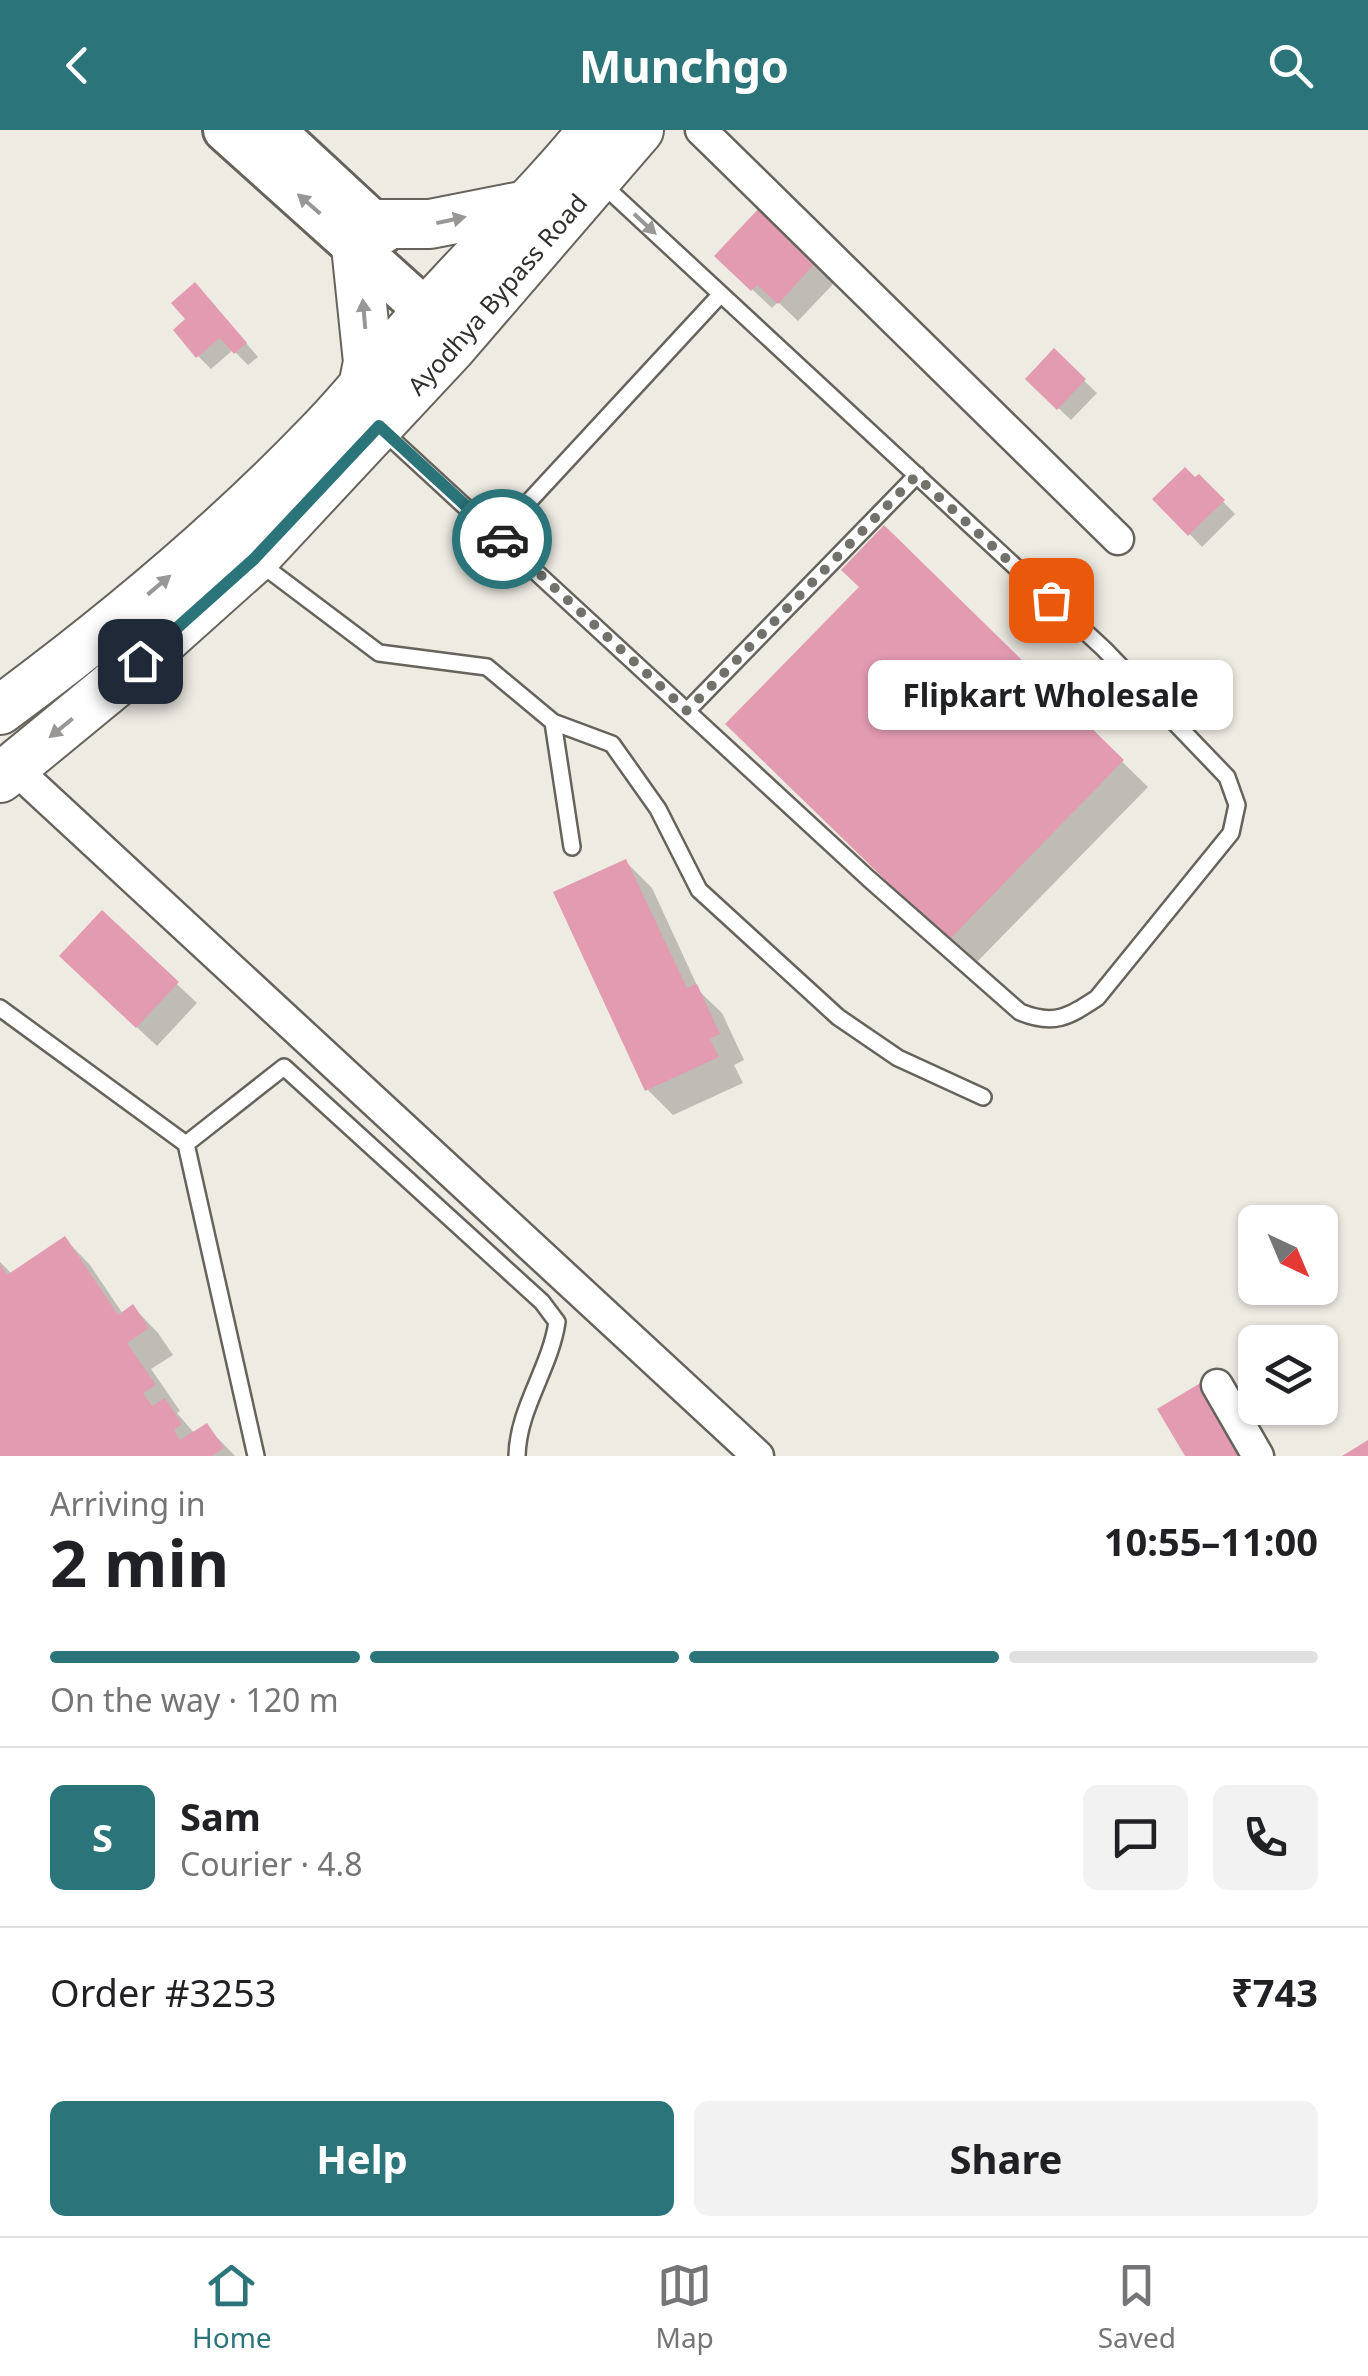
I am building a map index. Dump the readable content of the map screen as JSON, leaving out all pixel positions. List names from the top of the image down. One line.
{"streets":{"main road":["Ayodhya Bypass Road"]},"places":["Flipkart Wholesale"],"north":"bottom right","page":{"header":"Munchgo","bubble":"Flipkart Wholesale","heading":["2 min","Arriving in","10:55–11:00"],"panel":["Sam","Courier · 4.8","Order #3253","₹743"],"bar":"On the way · 120 m","round":"S","buttons":["Help","Share"],"tabs":["Home","Map","Saved"]}}
